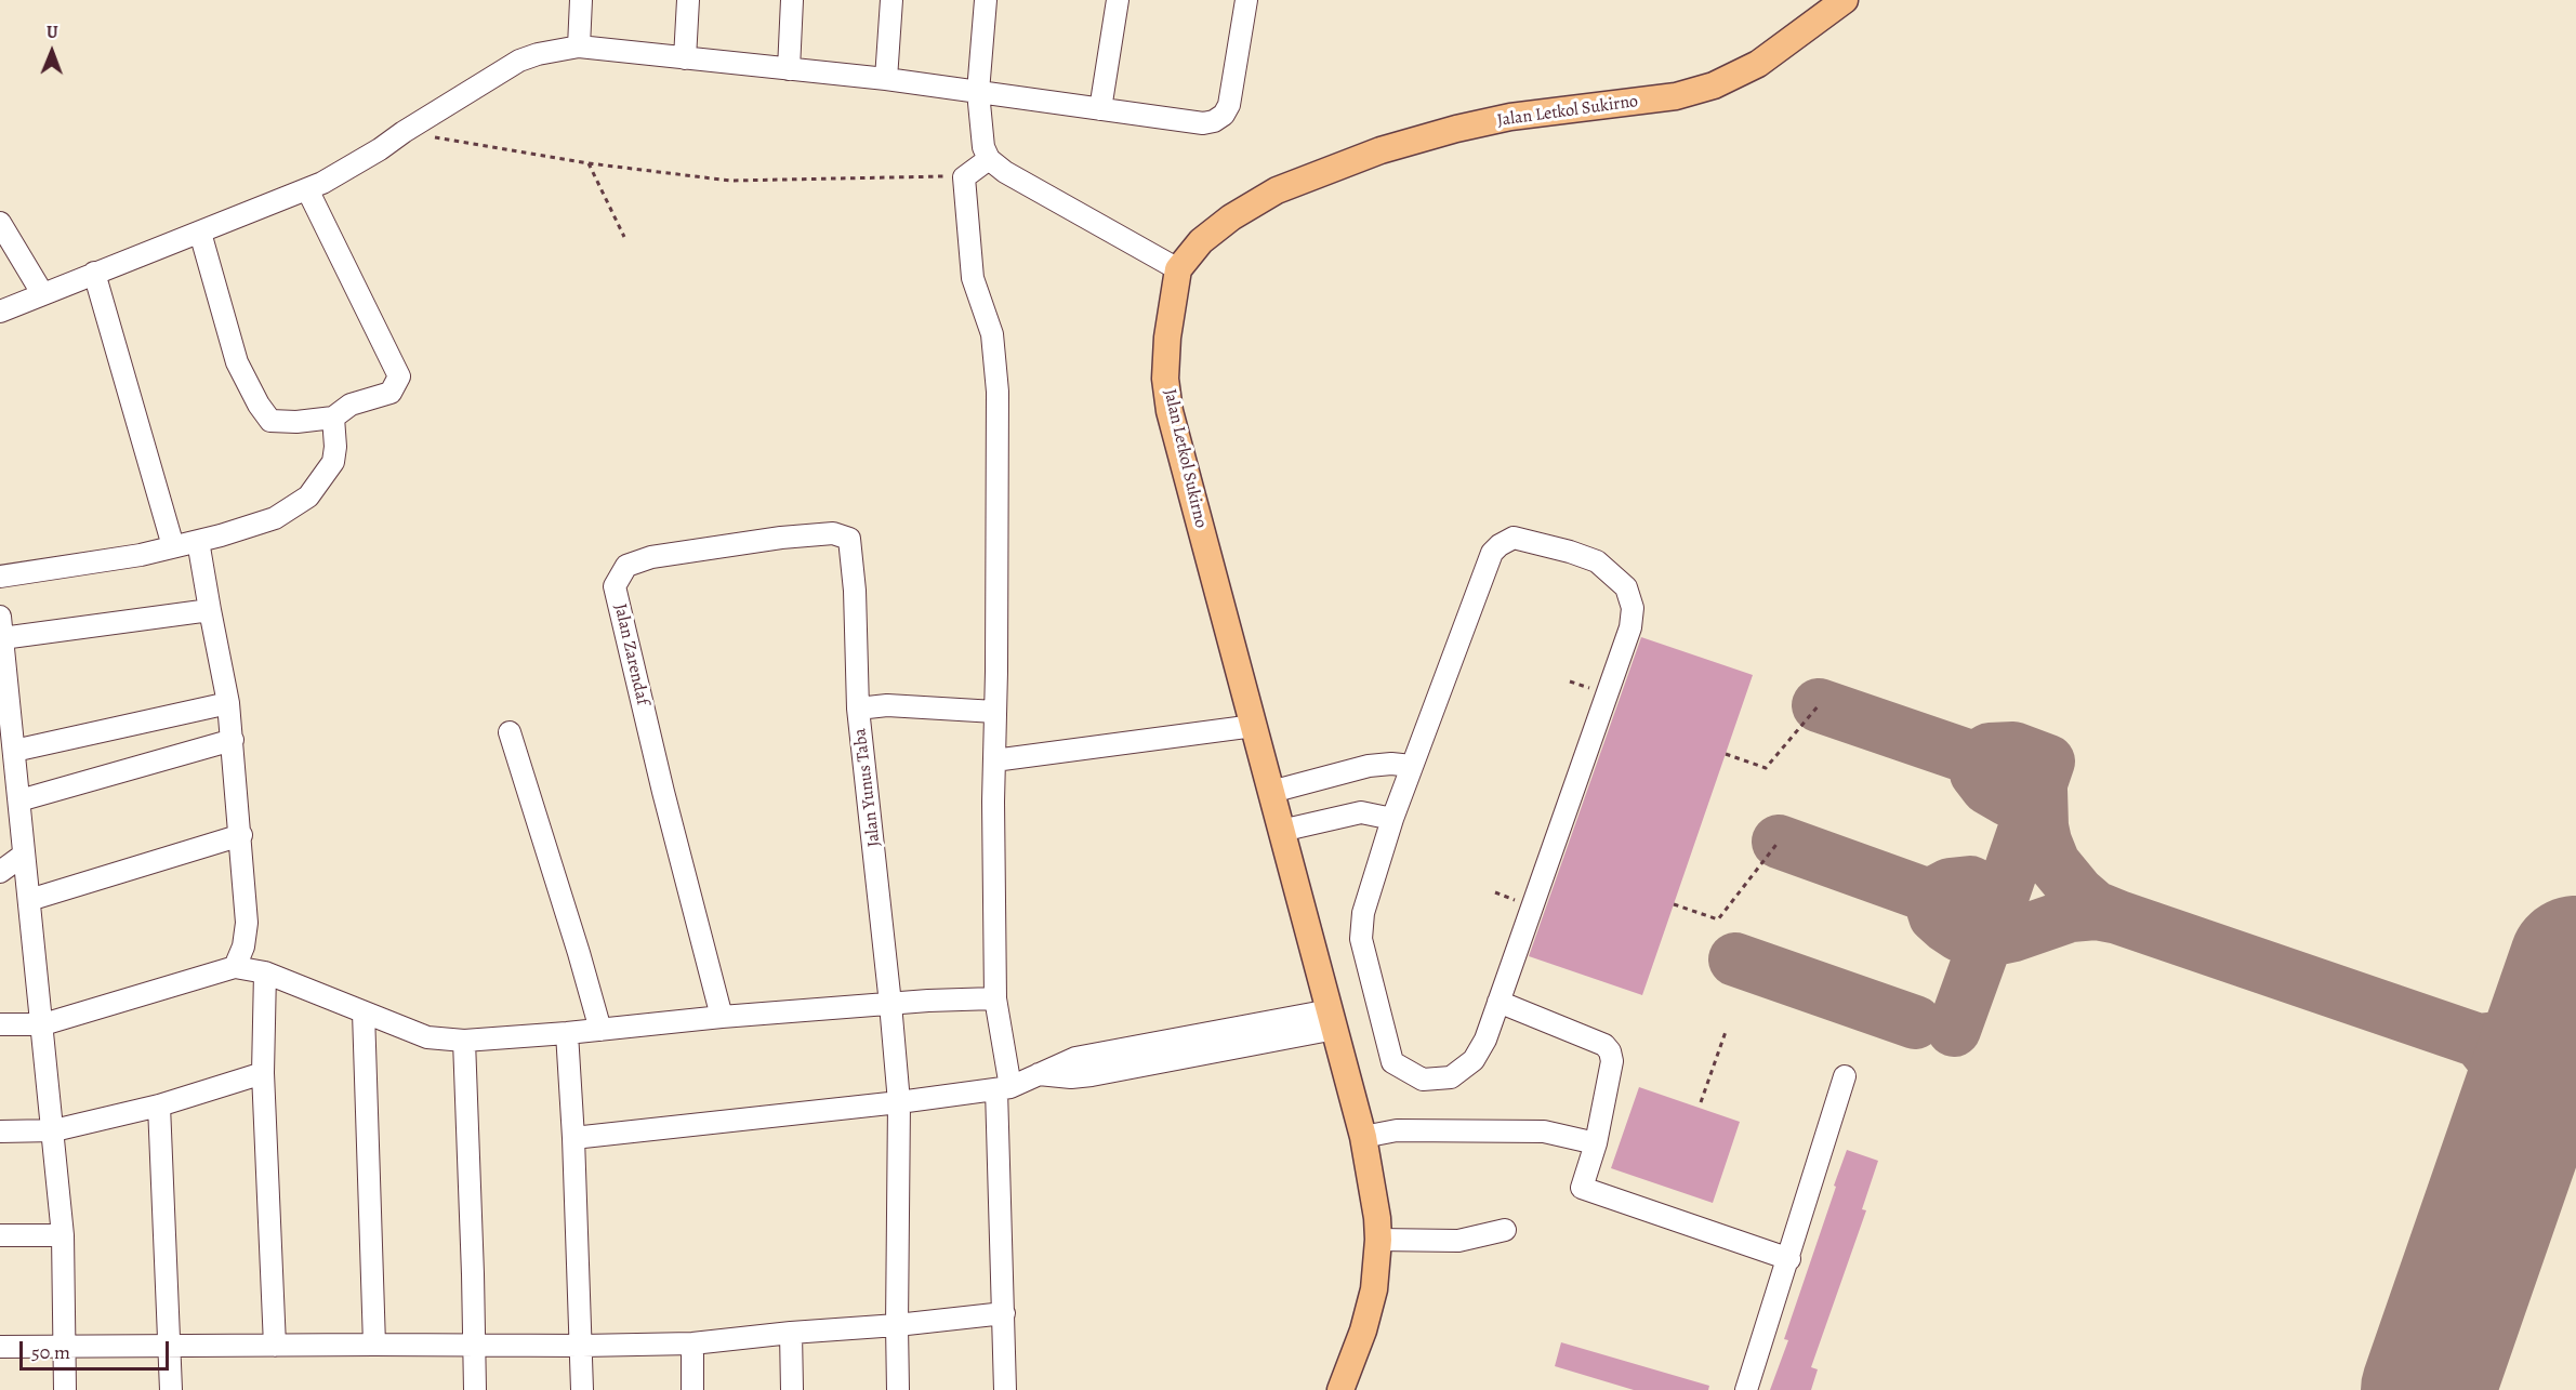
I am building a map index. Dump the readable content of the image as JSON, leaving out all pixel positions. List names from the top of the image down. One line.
{"streets":{"main road":["Jalan Letkol Sukirno"],"street":["Jalan Zarendaf","Jalan Yunus Taba"]},"crossings":[["Jalan Zarendaf","Jalan Yunus Taba"]],"scale_bar":"50 m","north":"top"}
